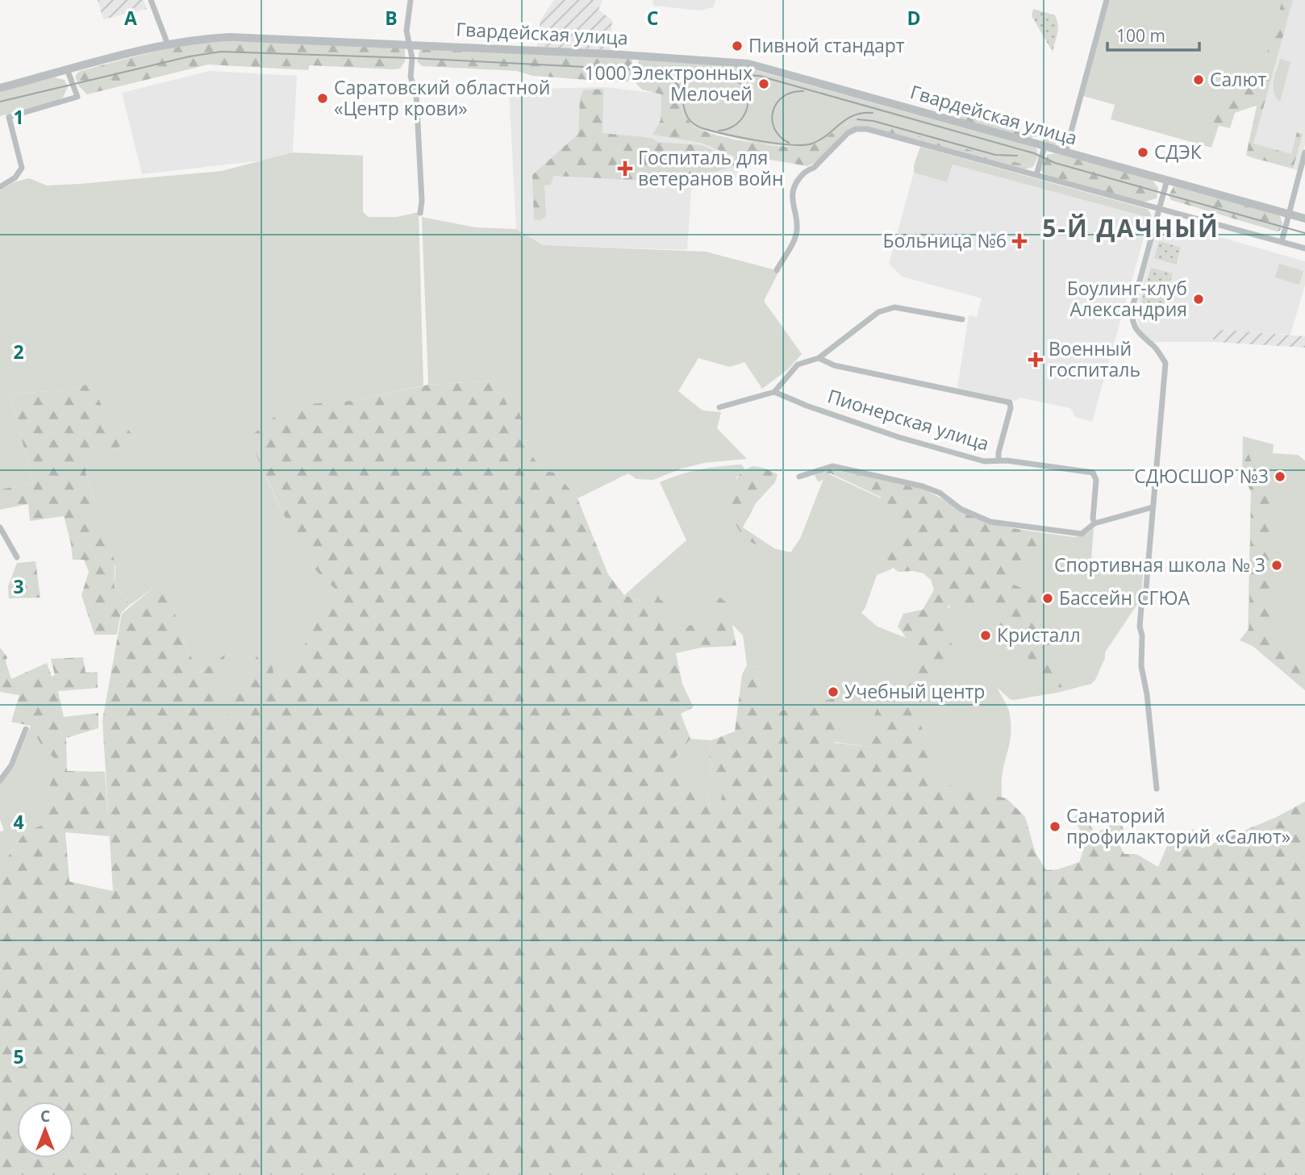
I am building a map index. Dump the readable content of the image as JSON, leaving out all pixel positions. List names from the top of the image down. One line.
{"streets":{"street":["Гвардейская улица","Пионерская улица"]},"districts":["5-Й ДАЧНЫЙ"],"places":{"other":["Пивной стандарт","Салют","1000 Электронных Мелочей","Саратовский областной «Центр крови»","СДЭК","Боулинг-клуб Александрия","СДЮСШОР №3","Спортивная школа № 3","Бассейн СГЮА","Кристалл","Учебный центр","Санаторий профилакторий «Салют»"],"health":["Госпиталь для ветеранов войн","Больница №6","Военный госпиталь"]},"scale_bar":"100 m","north":"top","grid":{"columns":["A","B","C","D"],"rows":["1","2","3","4","5"]}}
